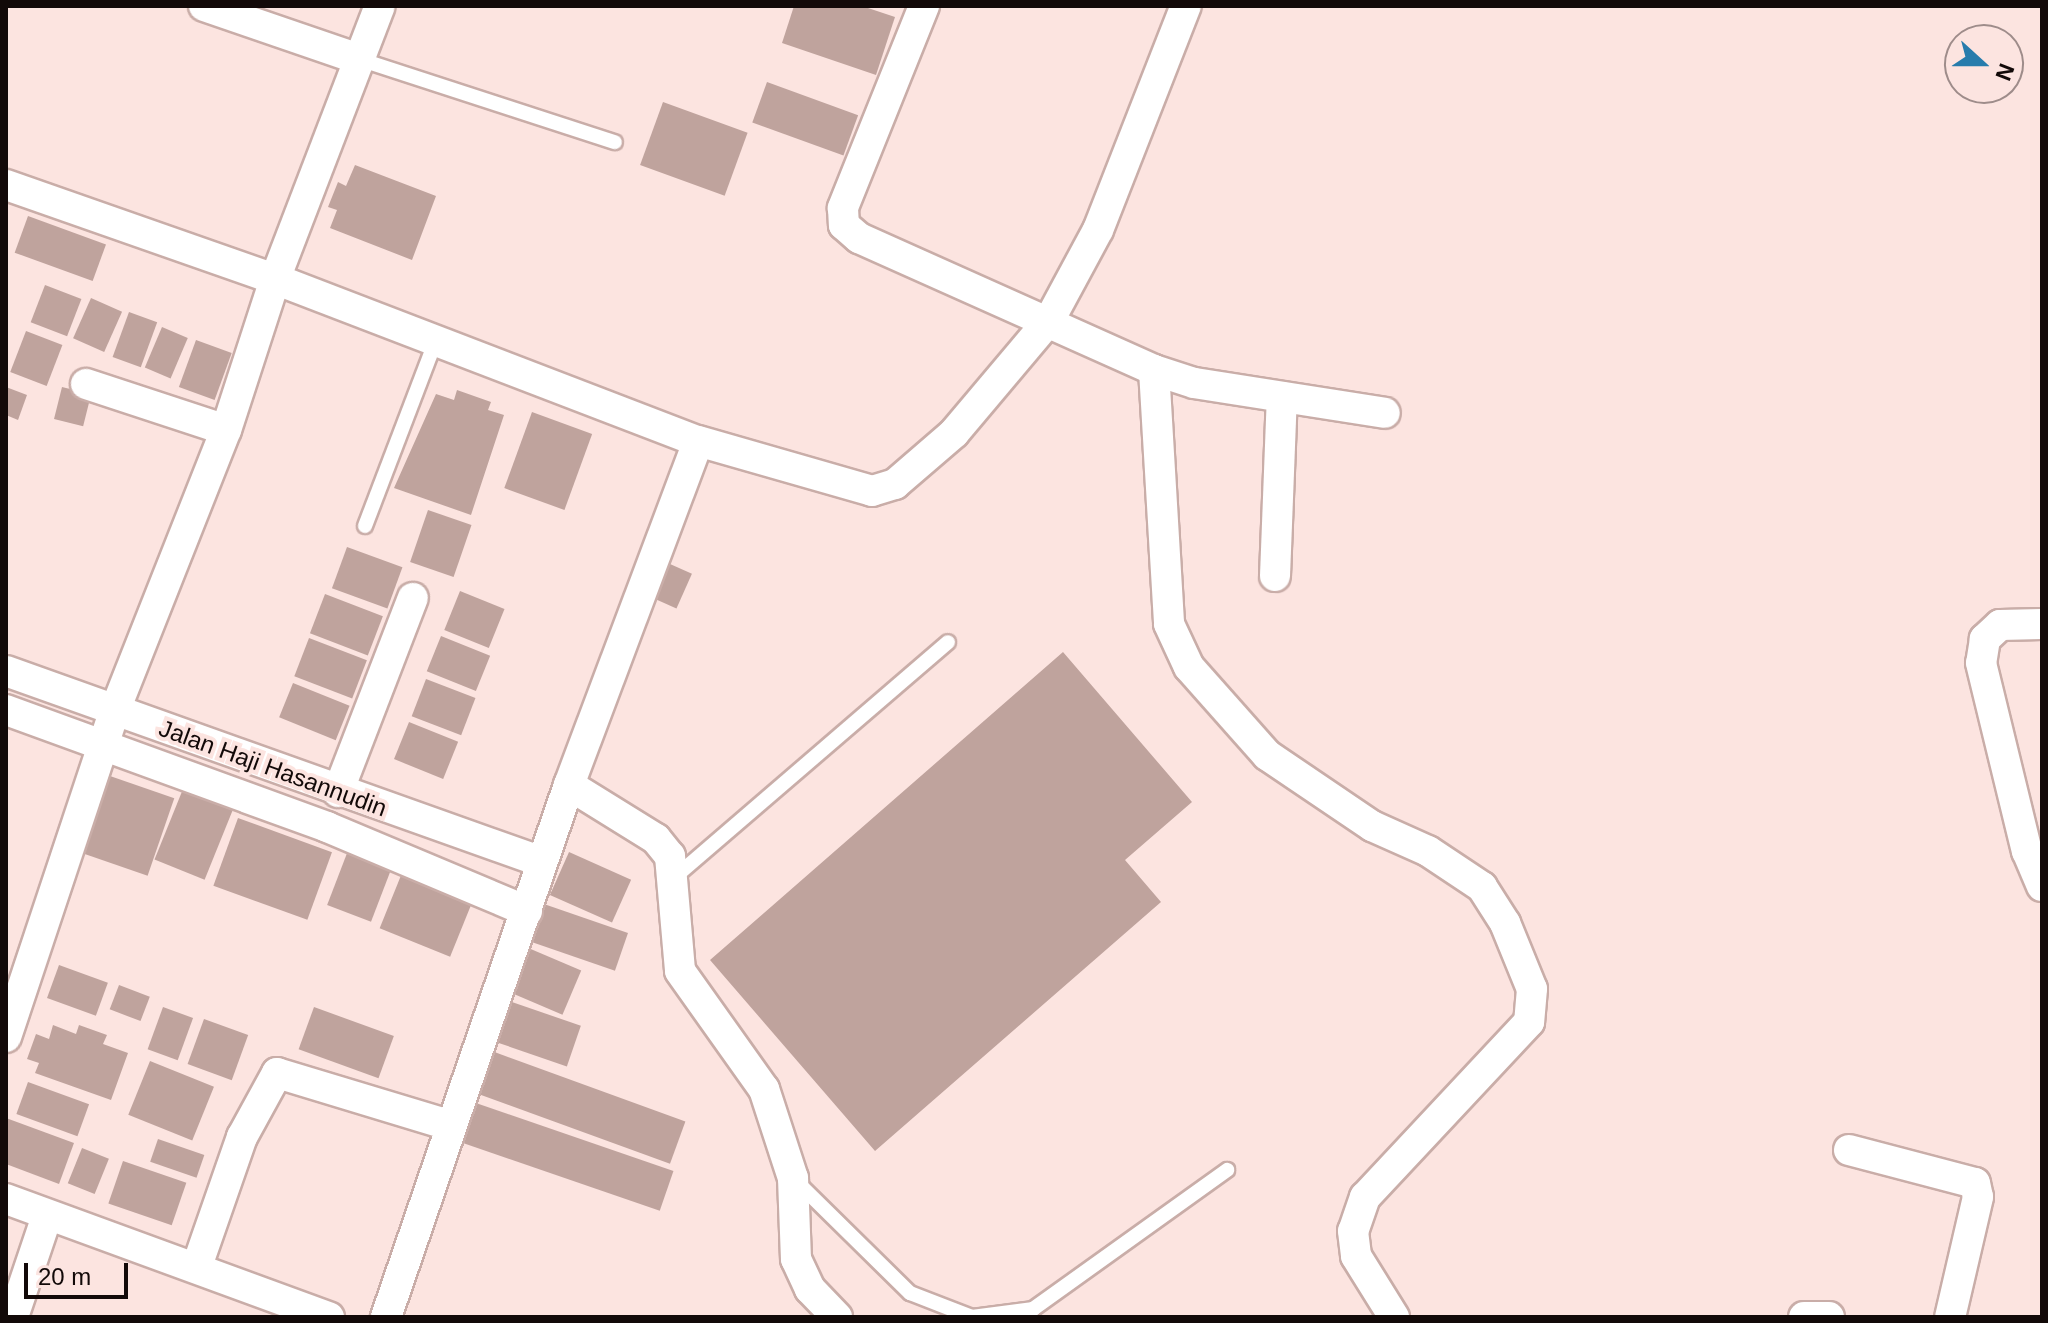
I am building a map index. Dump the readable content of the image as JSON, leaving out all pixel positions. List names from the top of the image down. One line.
{"streets":{"street":["Jalan Haji Hasannudin"]},"scale_bar":"20 m","north":"right"}
